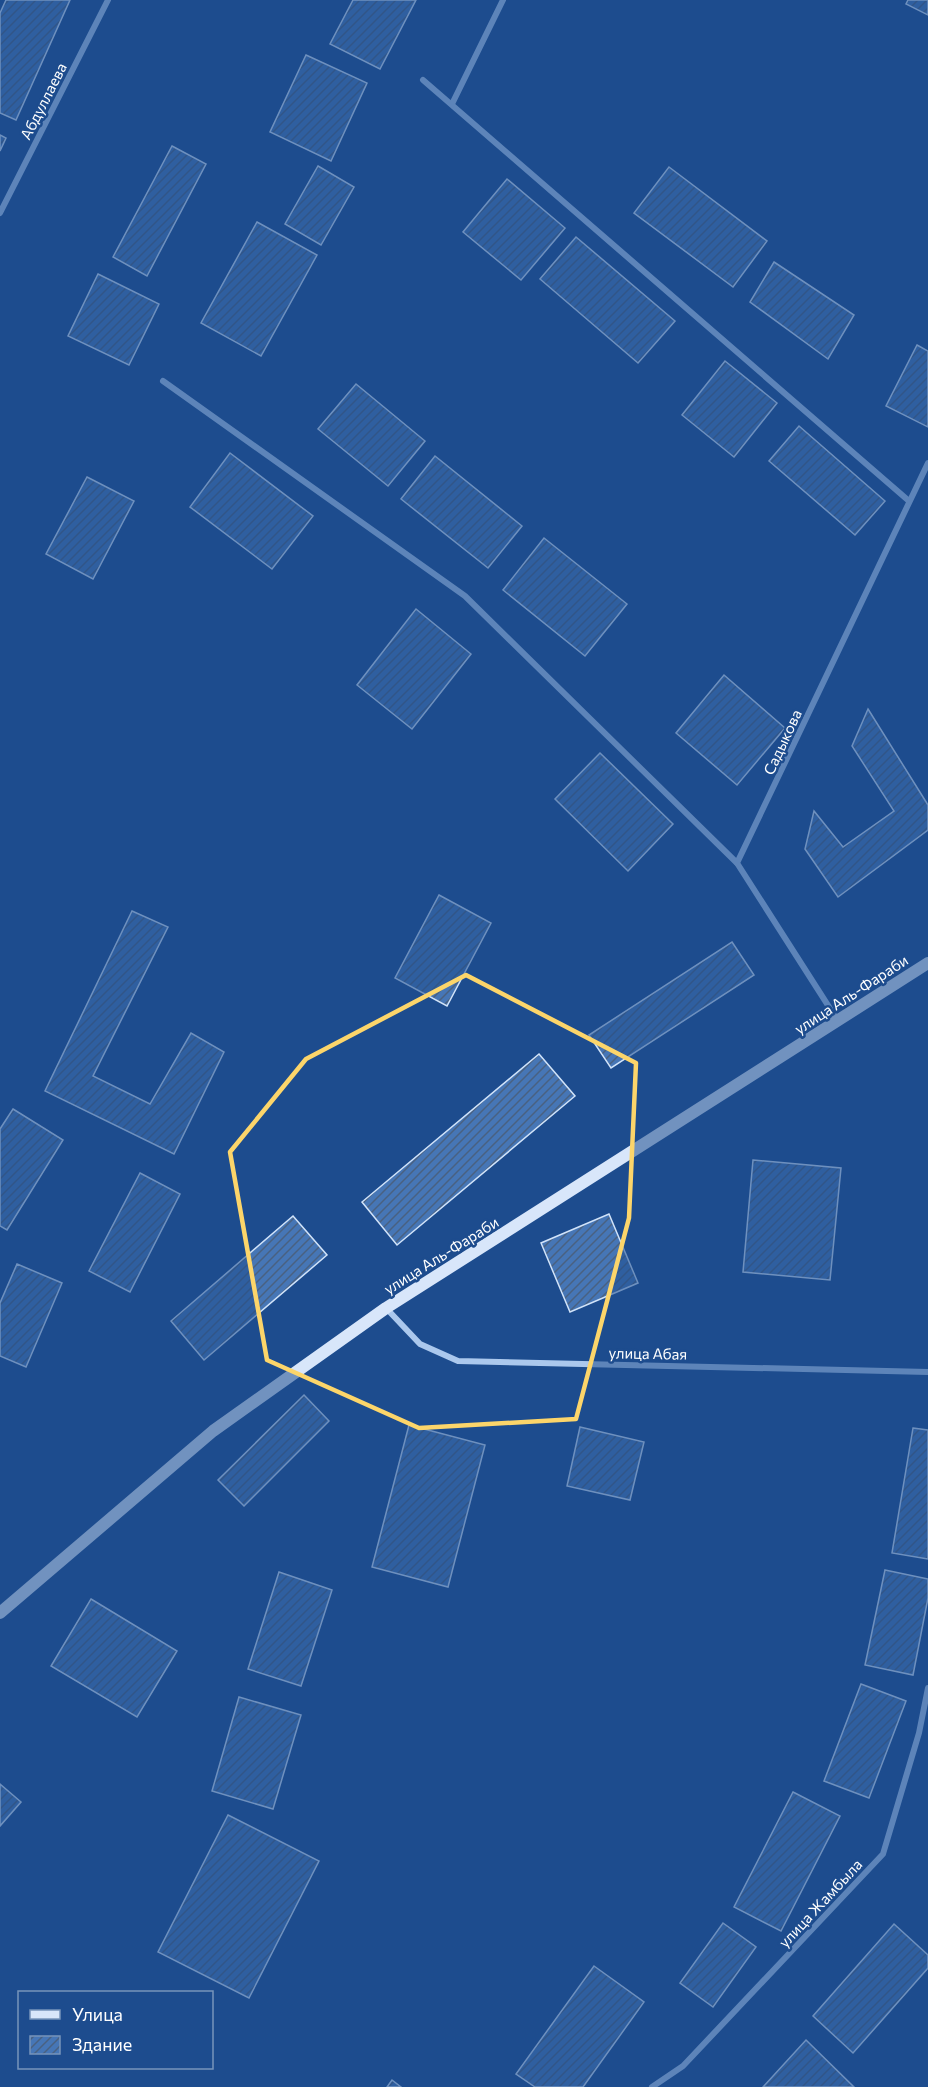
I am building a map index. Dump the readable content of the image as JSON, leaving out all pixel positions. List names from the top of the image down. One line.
{"streets":{"main road":["улица Аль-Фараби"],"street":["Абдуллаева","Садыкова","улица Абая","улица Жамбыла"]},"crossings":[["улица Аль-Фараби","улица Абая"]],"legend":["Улица","Здание"]}
